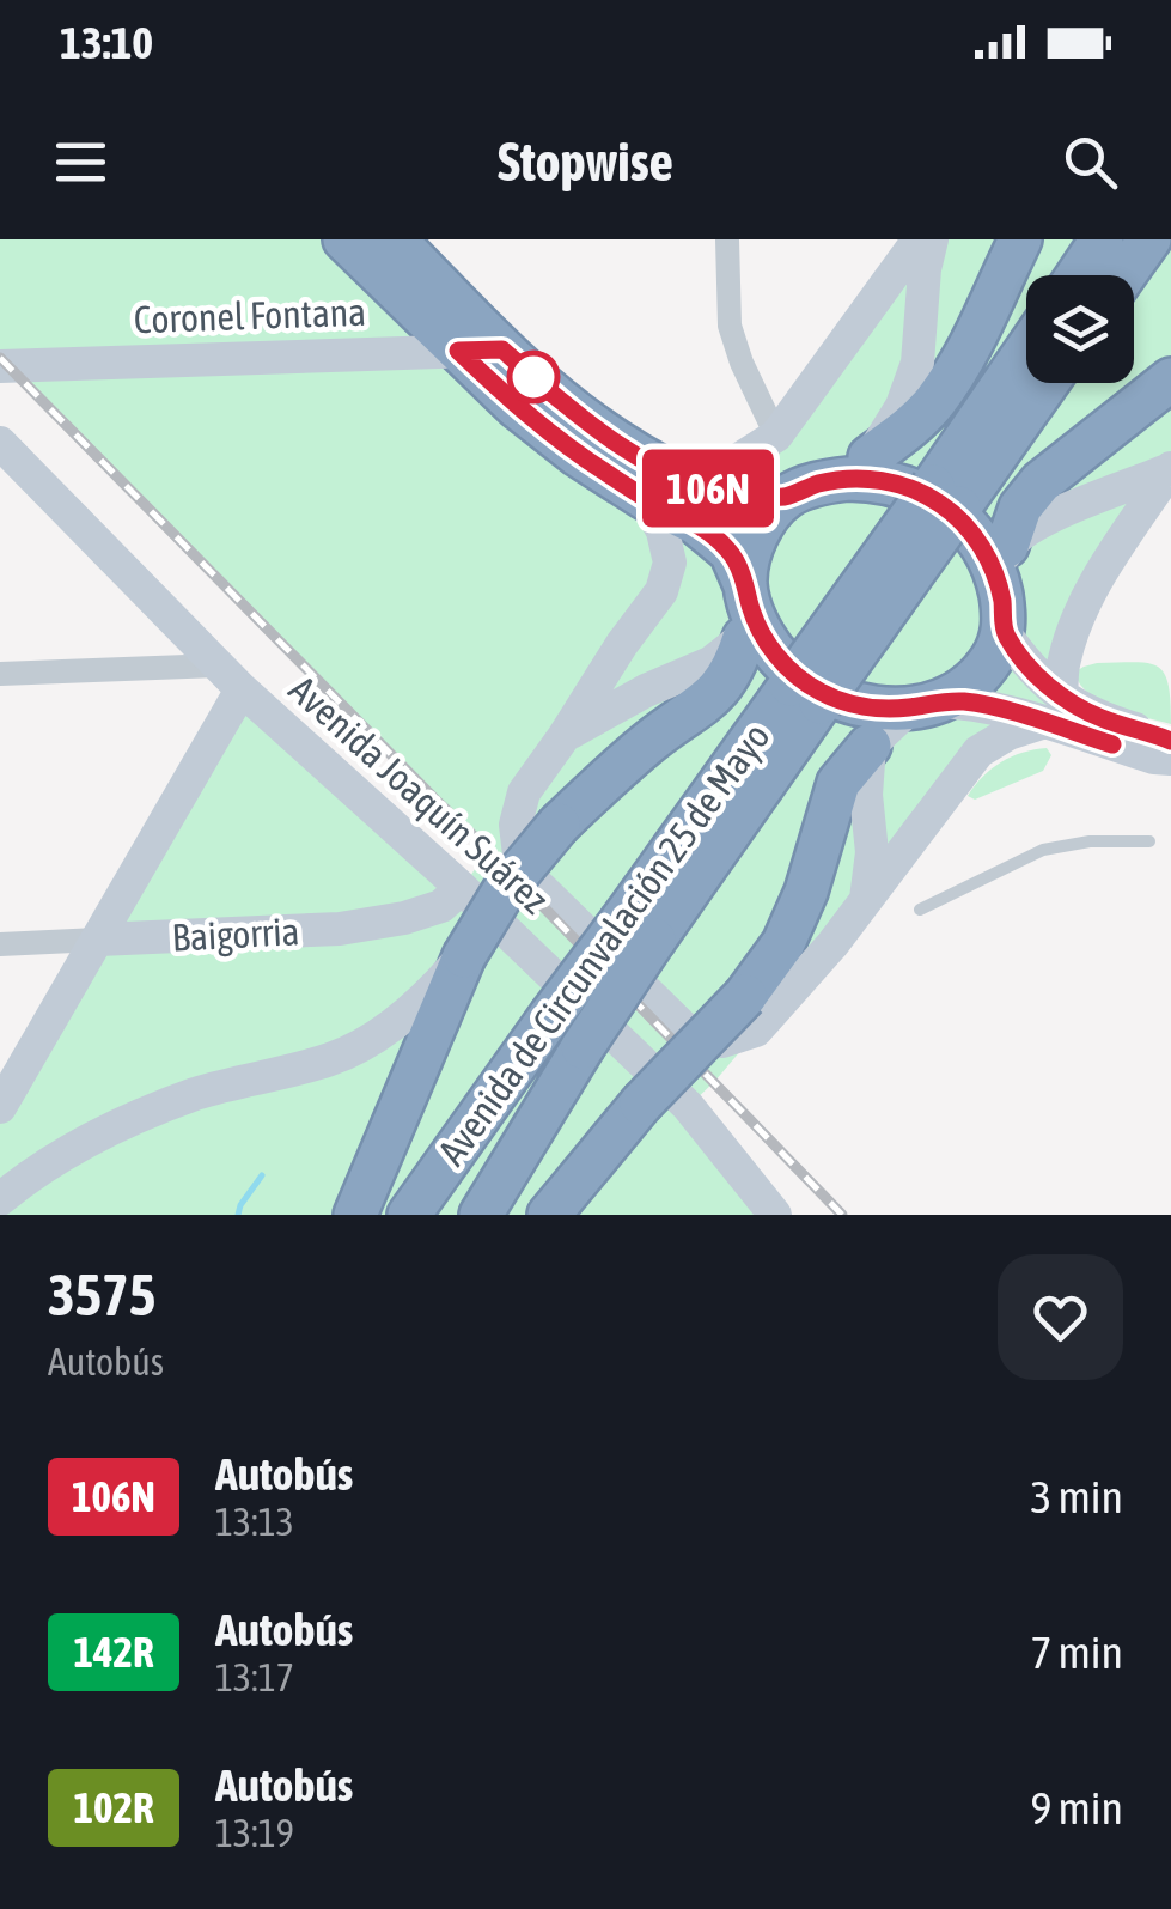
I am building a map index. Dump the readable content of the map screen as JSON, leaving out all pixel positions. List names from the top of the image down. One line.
{"streets":{"highway":["Avenida de Circunvalación 25 de Mayo"],"main road":["Coronel Fontana","Avenida Joaquín Suárez","Baigorria"]},"crossings":[["Avenida Joaquín Suárez","Baigorria"]],"lines":["bus line 106N"],"page":{"status":"13:10","header":"Stopwise","on_map":"106N","heading":["3575","Autobús"],"list":[{"mark":"106N","name":"Autobús","note":"13:13","value":"3 min"},{"mark":"142R","name":"Autobús","note":"13:17","value":"7 min"},{"mark":"102R","name":"Autobús","note":"13:19","value":"9 min"}]}}
